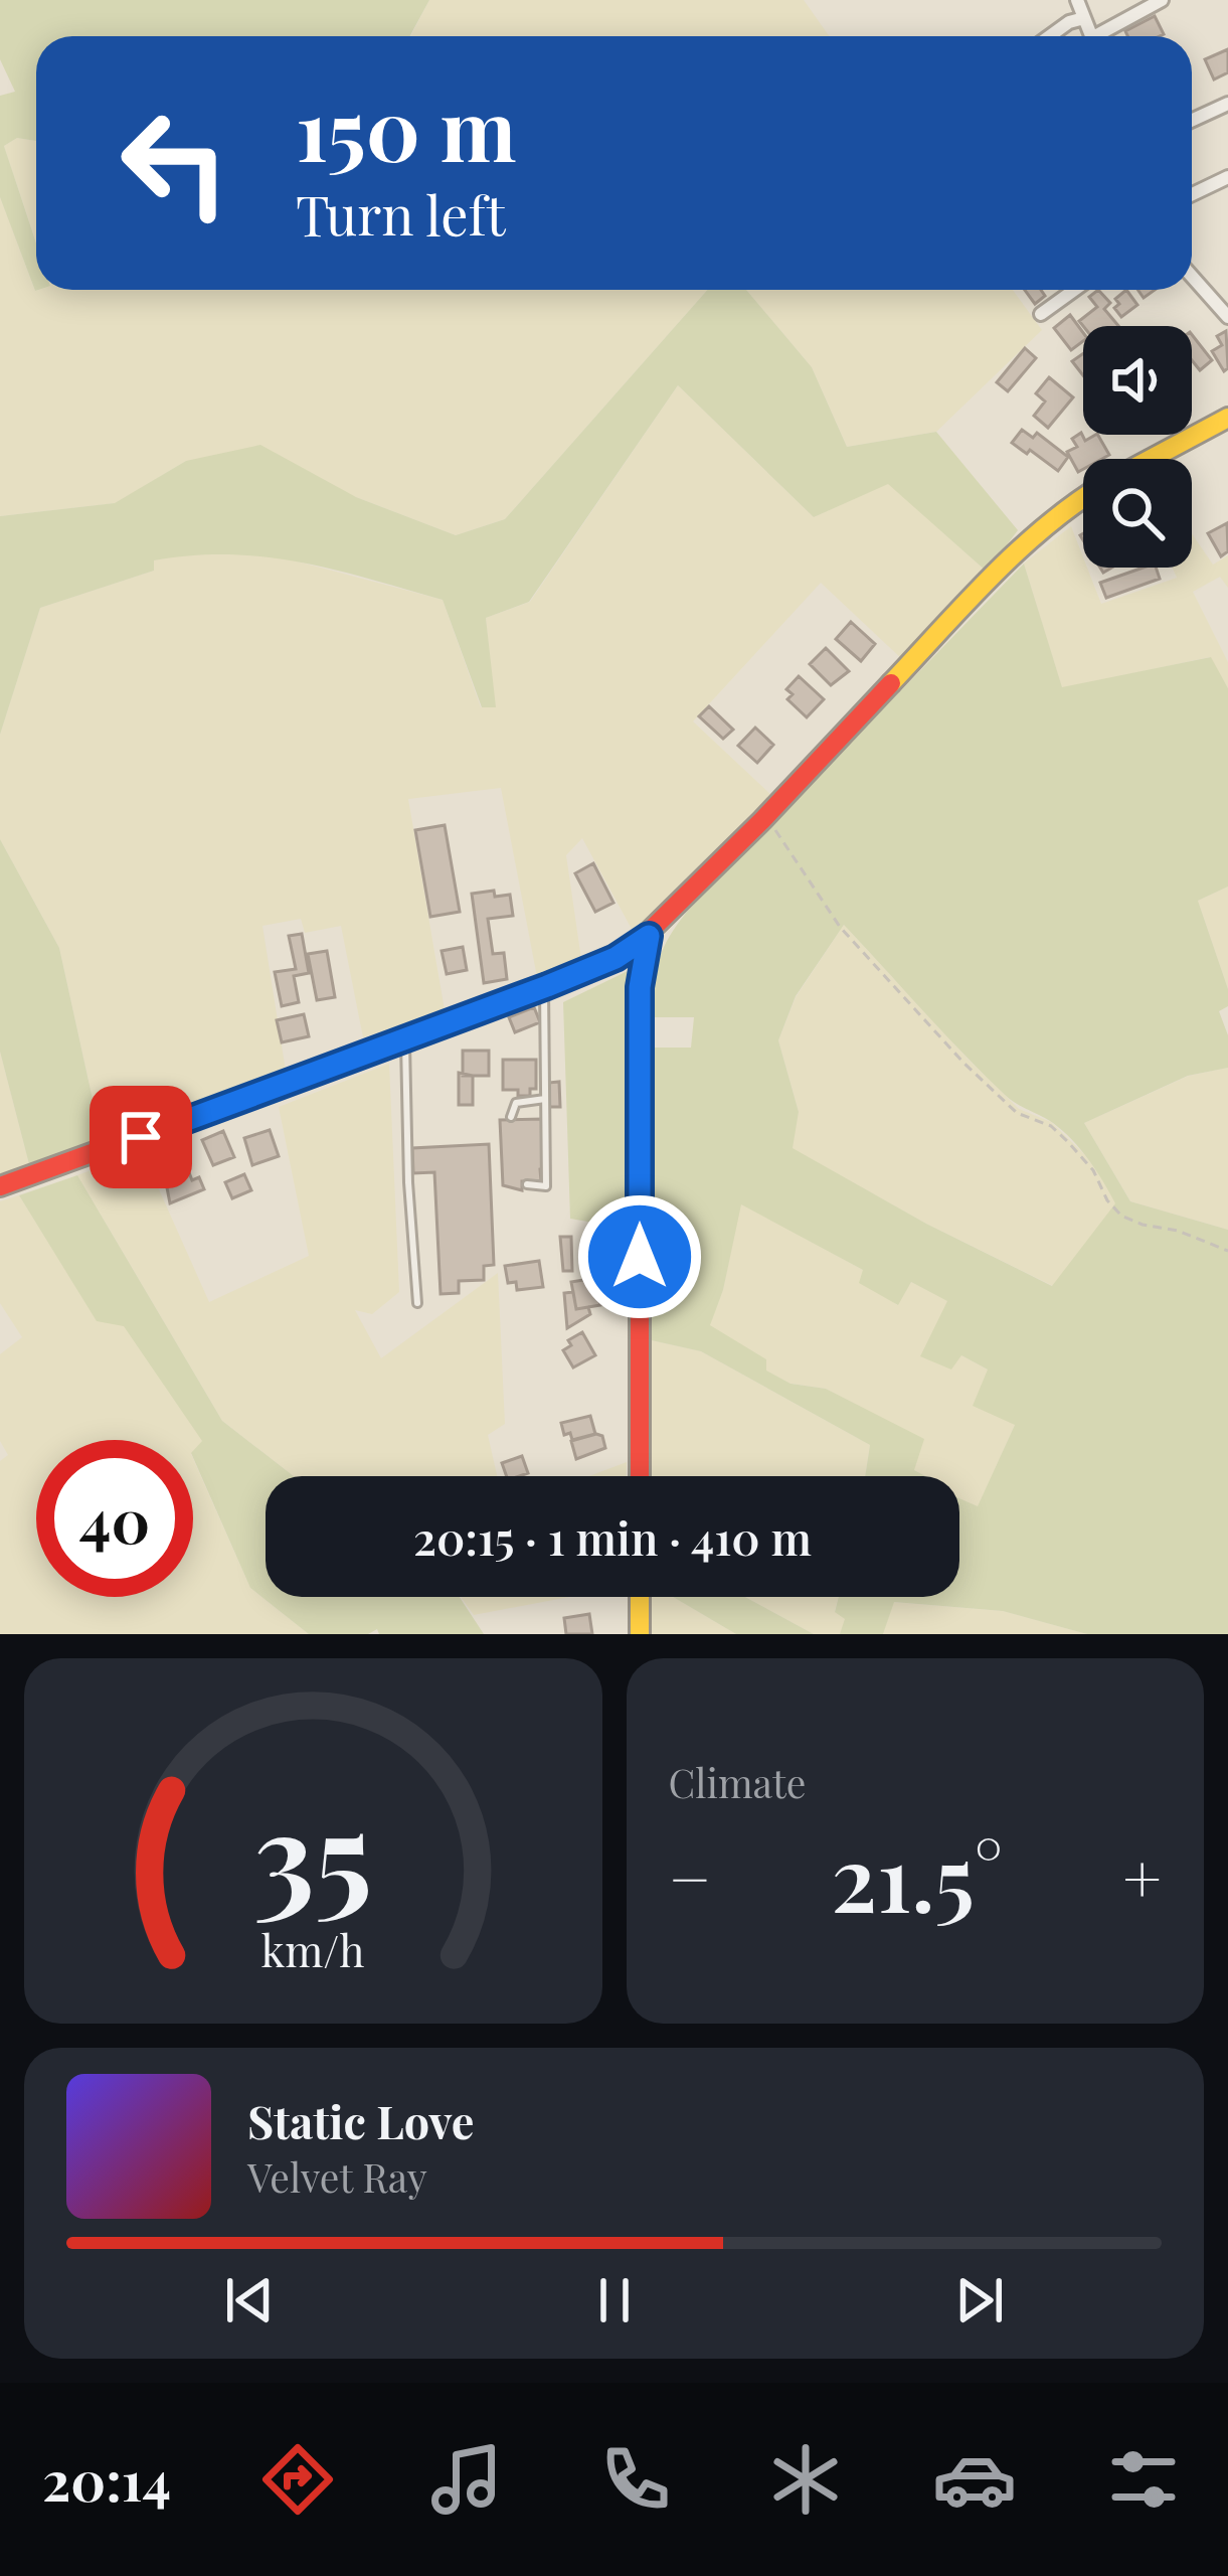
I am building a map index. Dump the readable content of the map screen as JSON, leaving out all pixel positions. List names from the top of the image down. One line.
{"page":{"turn":["150 m","Turn left"],"limit":"40","trip":"20:15 · 1 min · 410 m","tile":"Climate","heat":["−","21.5°","+"],"song":["Static Love","Velvet Ray"],"tabs":"20:14","gauge":["35","km/h"]}}
